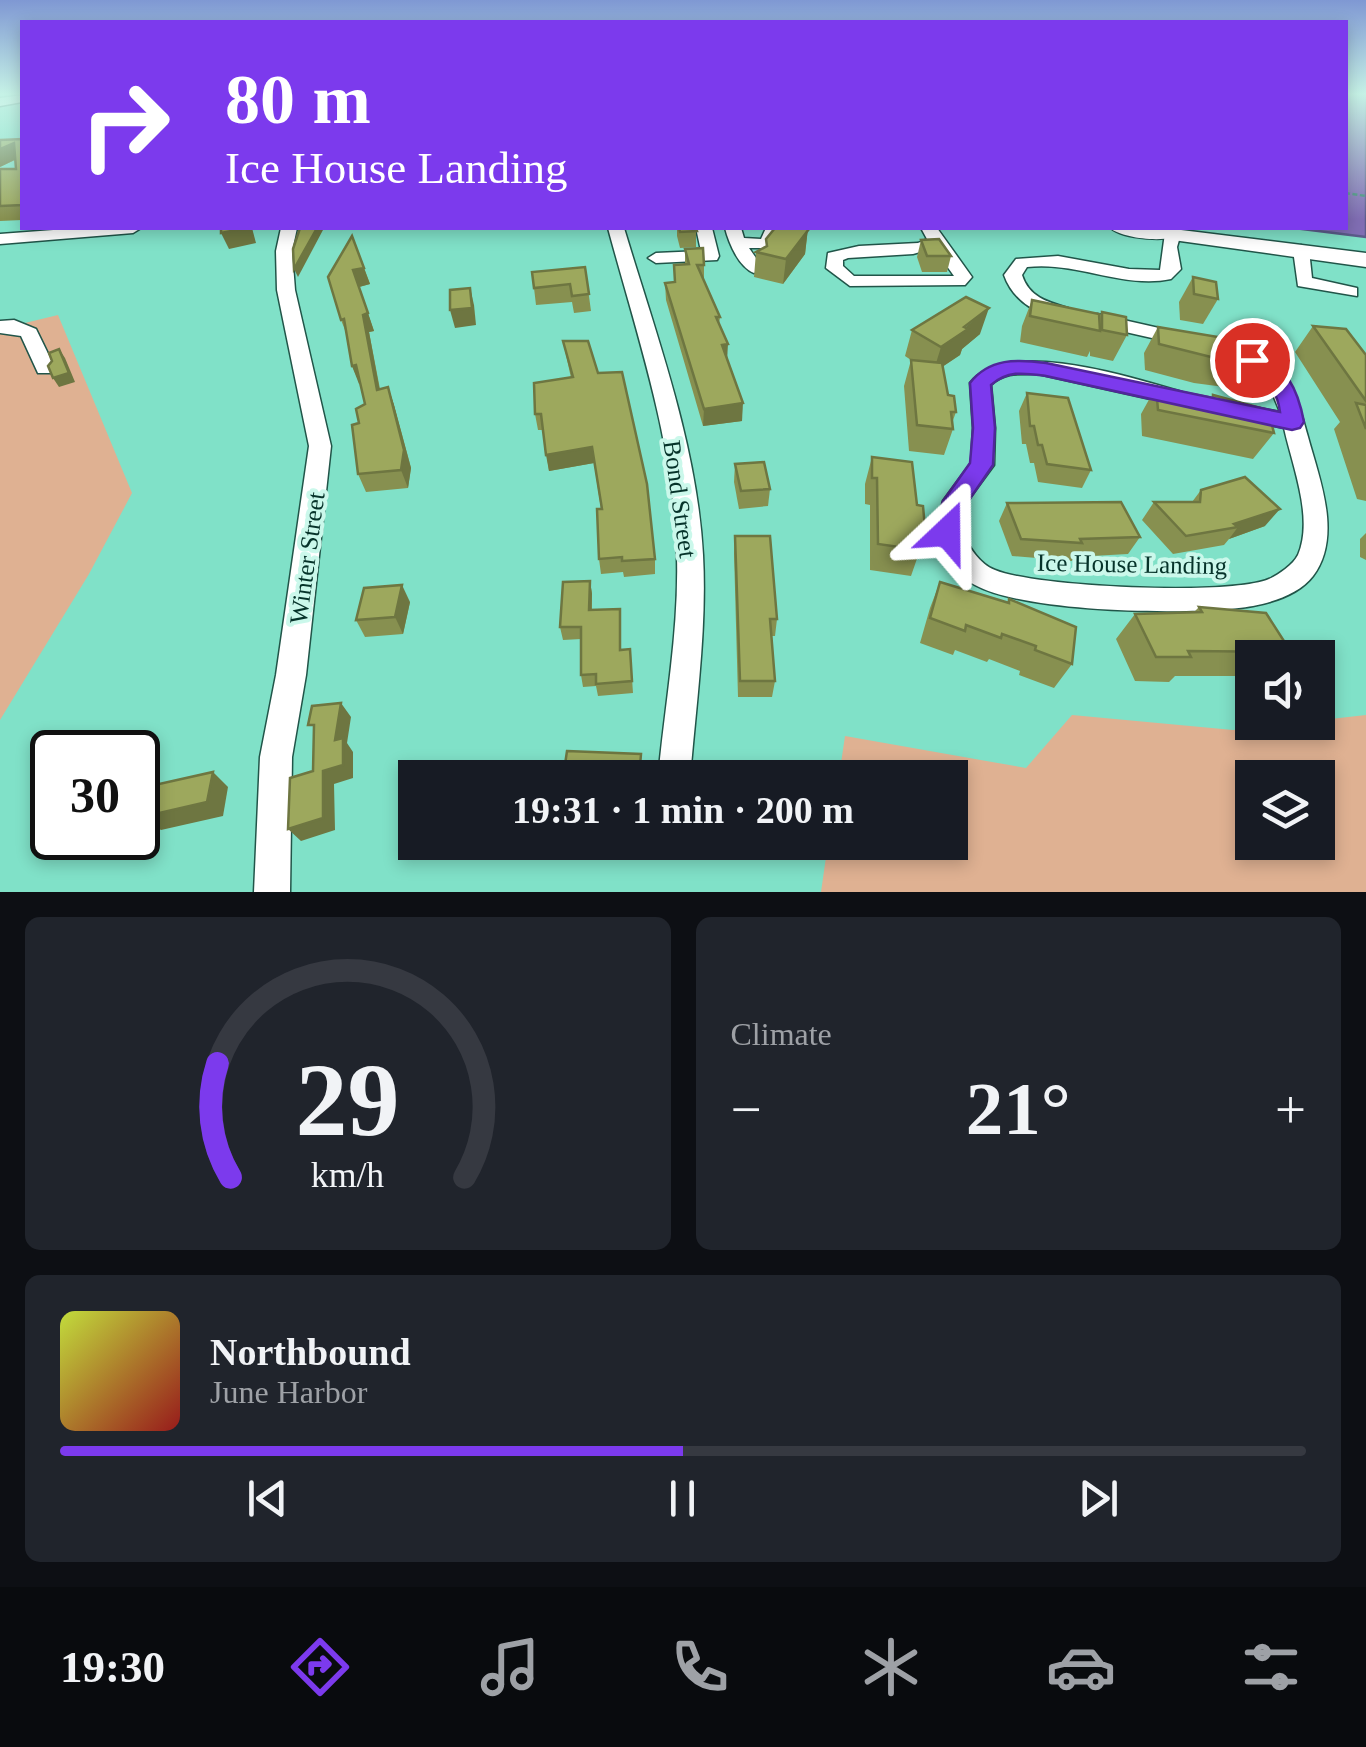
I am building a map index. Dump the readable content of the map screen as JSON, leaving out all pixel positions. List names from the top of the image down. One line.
{"streets":{"street":["Bond Street","Winter Street","Ice House Landing"]},"page":{"turn":["80 m","Ice House Landing"],"limit":"30","trip":"19:31 · 1 min · 200 m","tile":"Climate","heat":["−","21°","+"],"song":["Northbound","June Harbor"],"tabs":"19:30","gauge":["29","km/h"]}}
